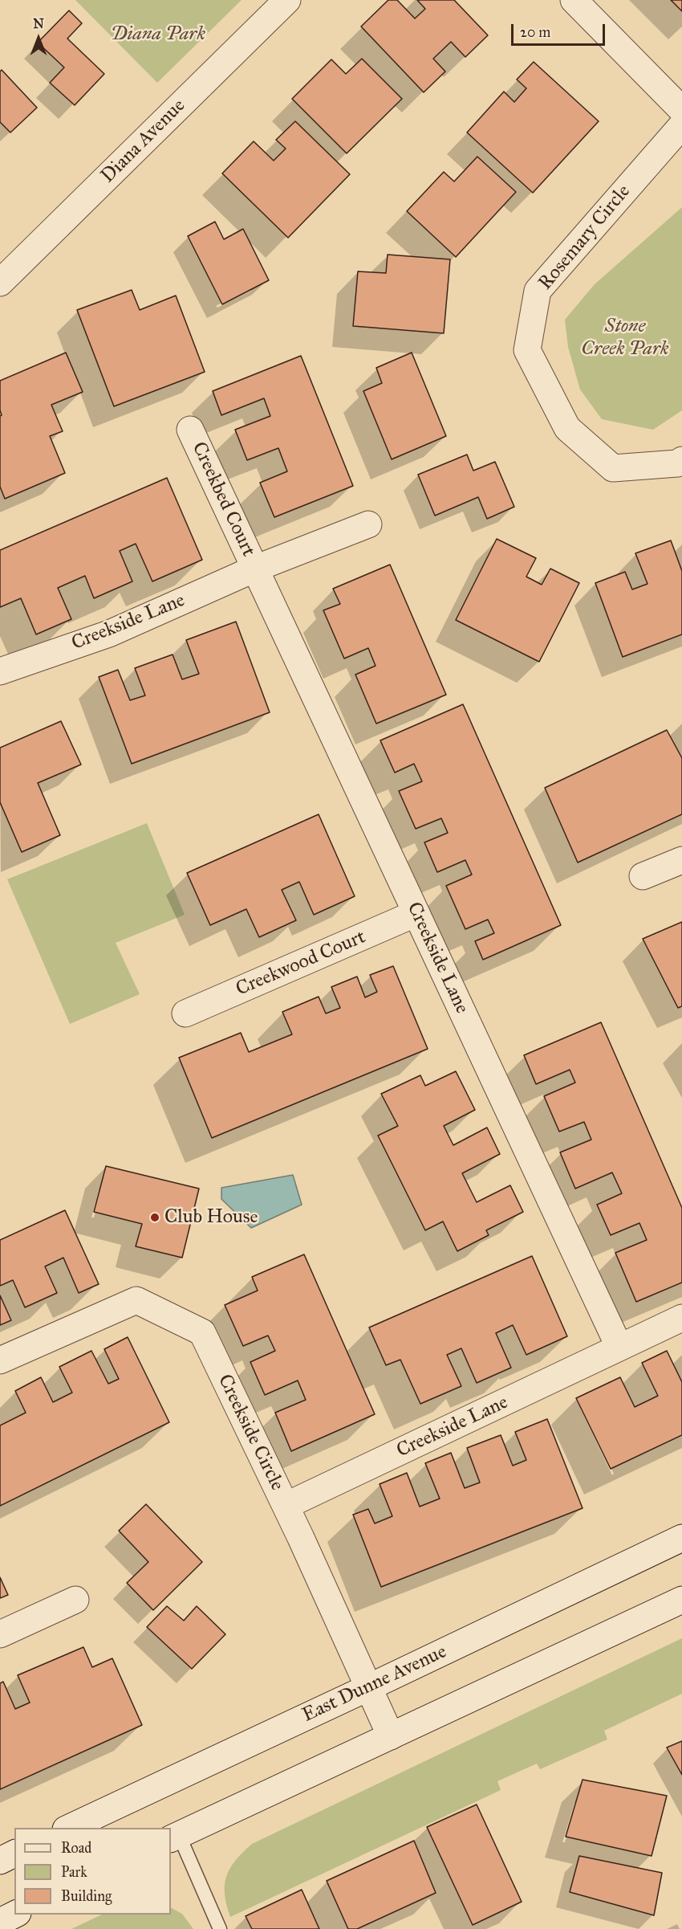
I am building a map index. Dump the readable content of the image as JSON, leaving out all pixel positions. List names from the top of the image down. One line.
{"streets":{"street":["Diana Avenue","Rosemary Circle","Creekbed Court","Creekside Lane","Creekwood Court","Creekside Circle","East Dunne Avenue"]},"crossings":[["Creekbed Court","Creekside Lane"],["Creekside Lane","Creekwood Court"],["Creekside Lane","Creekside Circle"],["Creekside Circle","East Dunne Avenue"]],"parks":["Diana Park","Stone Creek Park"],"places":["Club House"],"legend":["Road","Park","Building"],"scale_bar":"20 m","north":"top"}
